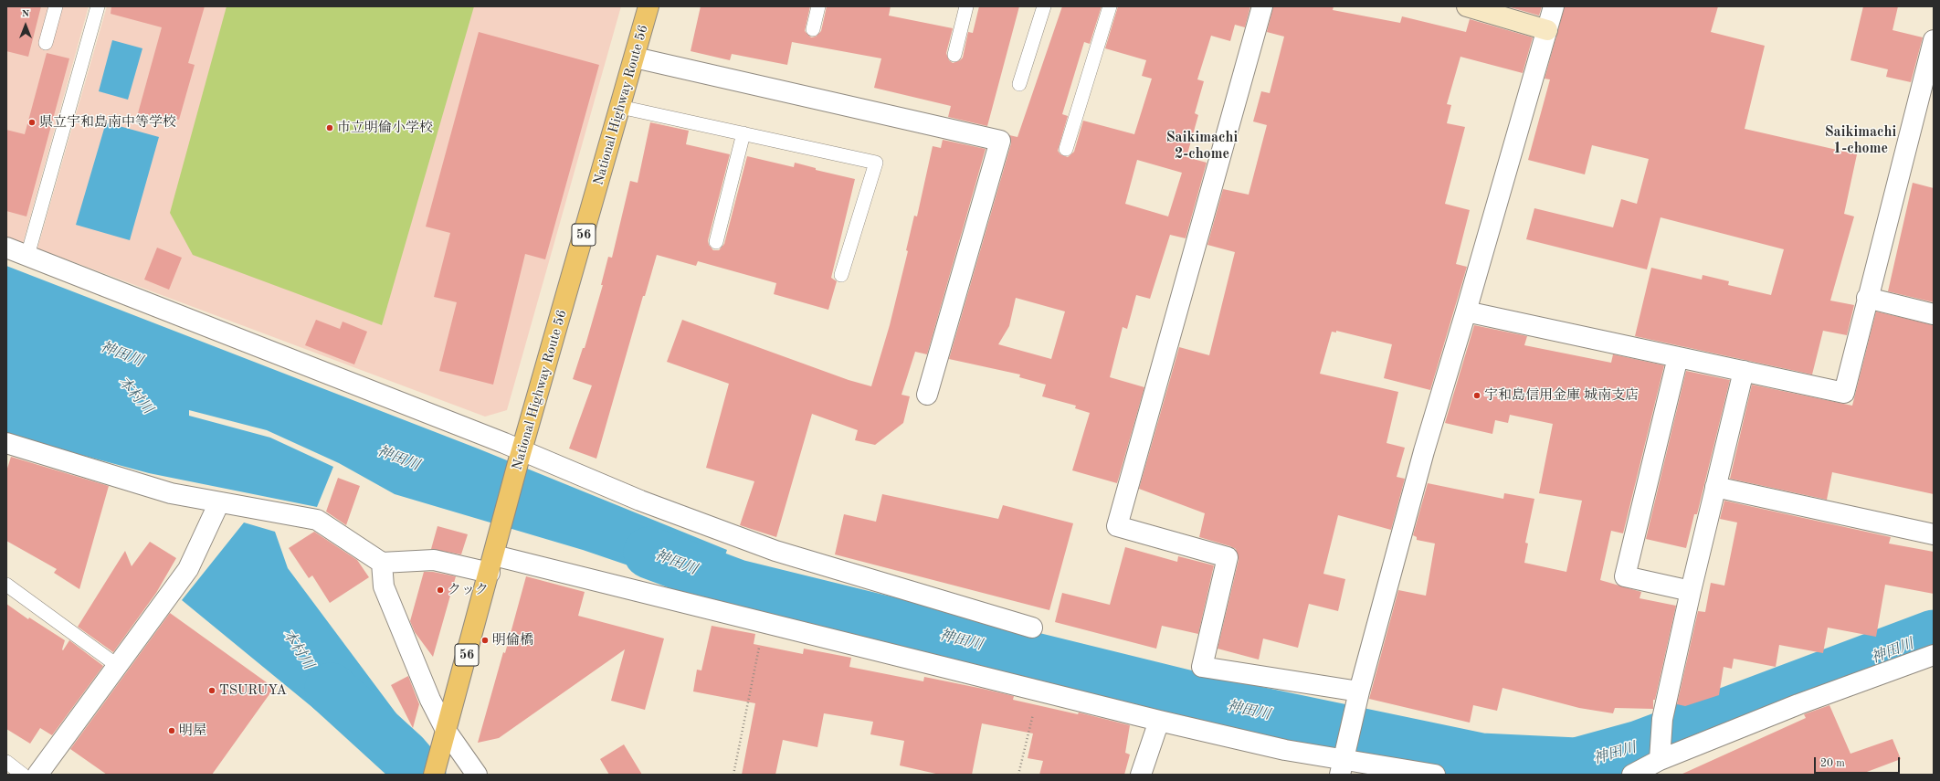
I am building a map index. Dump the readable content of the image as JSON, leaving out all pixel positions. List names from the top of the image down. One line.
{"streets":{"highway":["National Highway Route 56","56"]},"districts":["Saikimachi 1-chome","Saikimachi 2-chome"],"water":["神田川","本村川"],"places":["県立宇和島南中等学校","市立明倫小学校","宇和島信用金庫 城南支店","クック","明倫橋","TSURUYA","明屋"],"scale_bar":"20 m","north":"top"}
